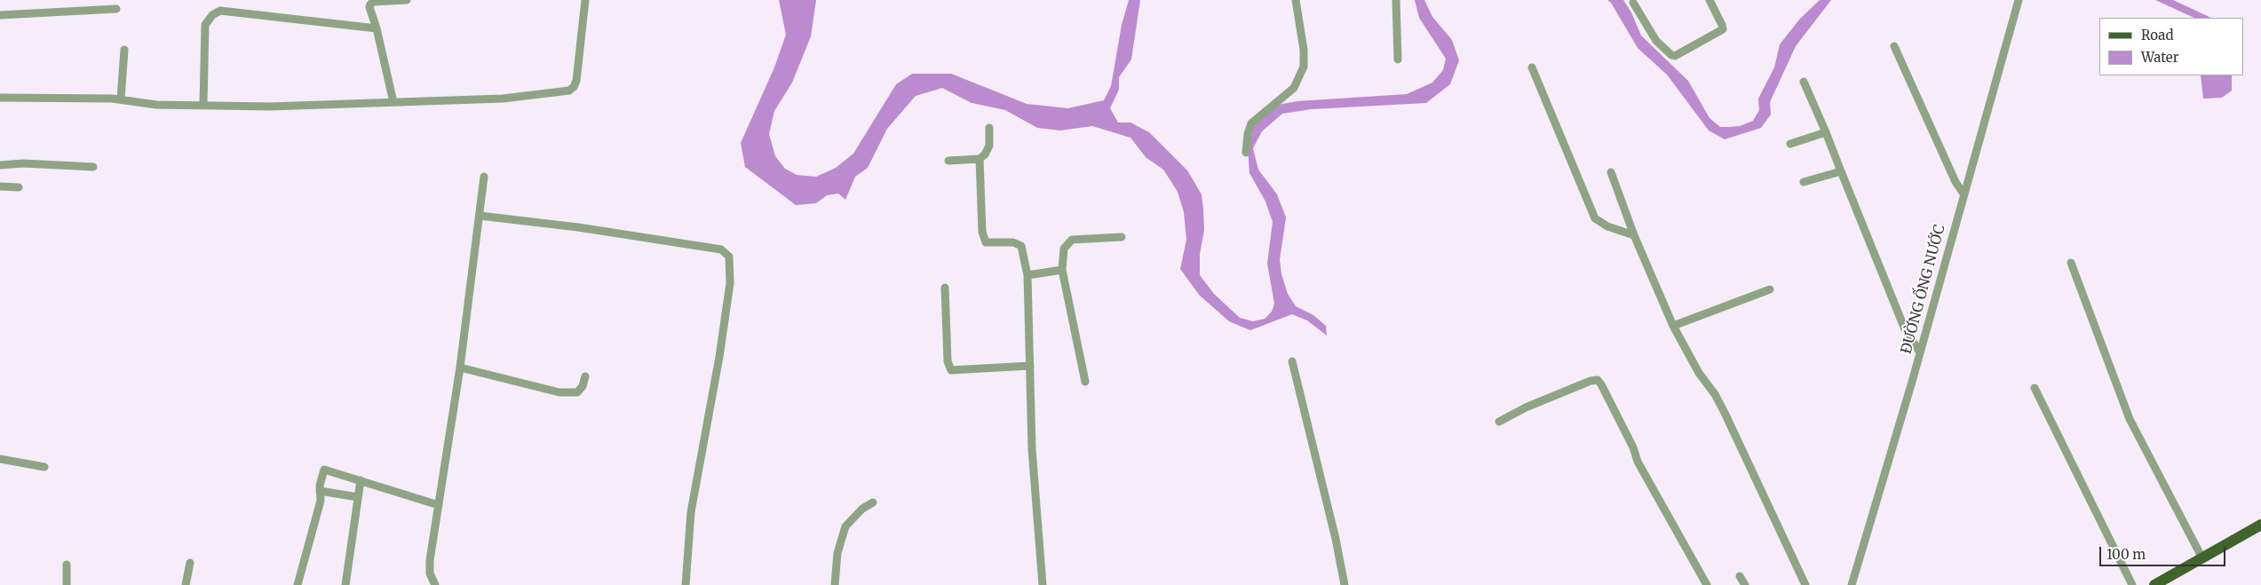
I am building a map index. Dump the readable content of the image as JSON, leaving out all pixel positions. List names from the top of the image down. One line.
{"streets":{"street":["ĐƯỜNG ỐNG NƯỚC"]},"legend":["Road","Water"],"scale_bar":"100 m"}
